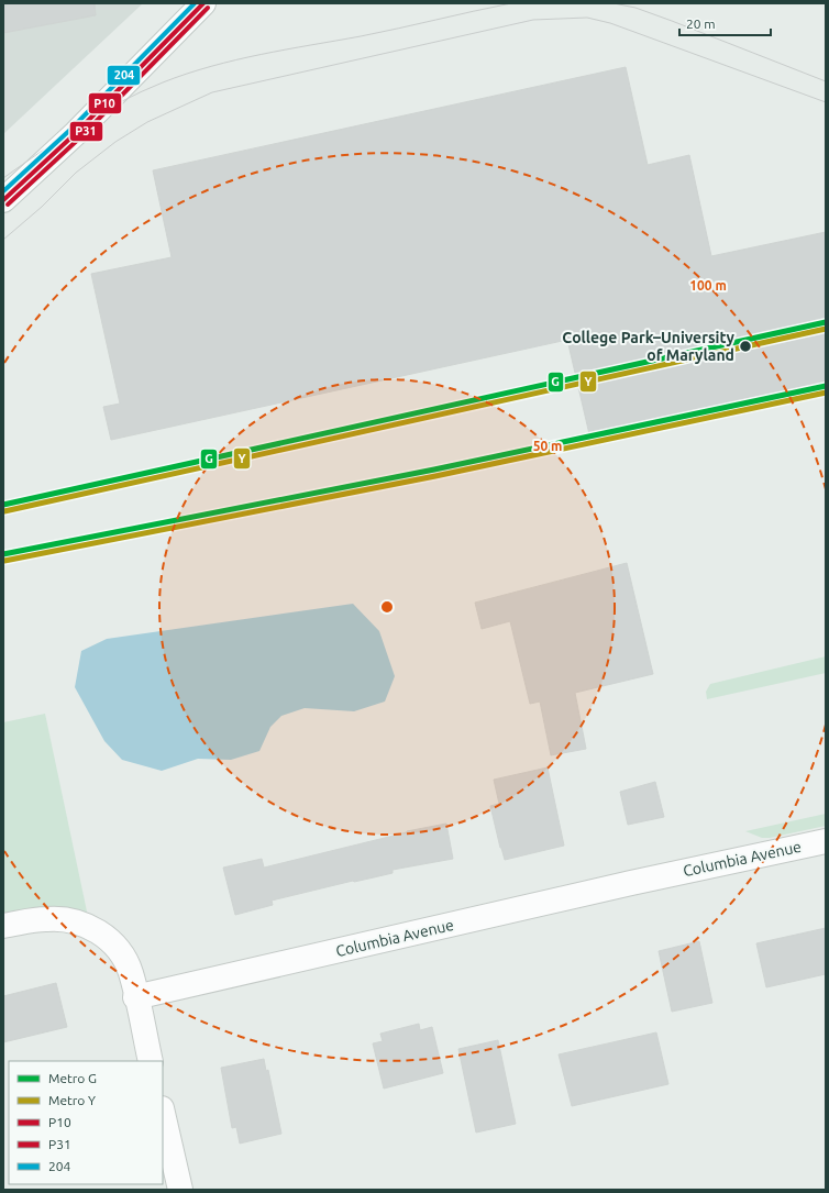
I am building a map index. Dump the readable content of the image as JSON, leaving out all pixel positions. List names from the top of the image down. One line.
{"streets":{"street":["Columbia Avenue"]},"places":["College Park–University of Maryland"],"lines":["transit line P10","transit line 204","transit line P31","metro line G","metro line Y"],"legend":["Metro G","Metro Y","P10","P31","204"],"scale_bar":"20 m","rings":["100 m","50 m"]}
